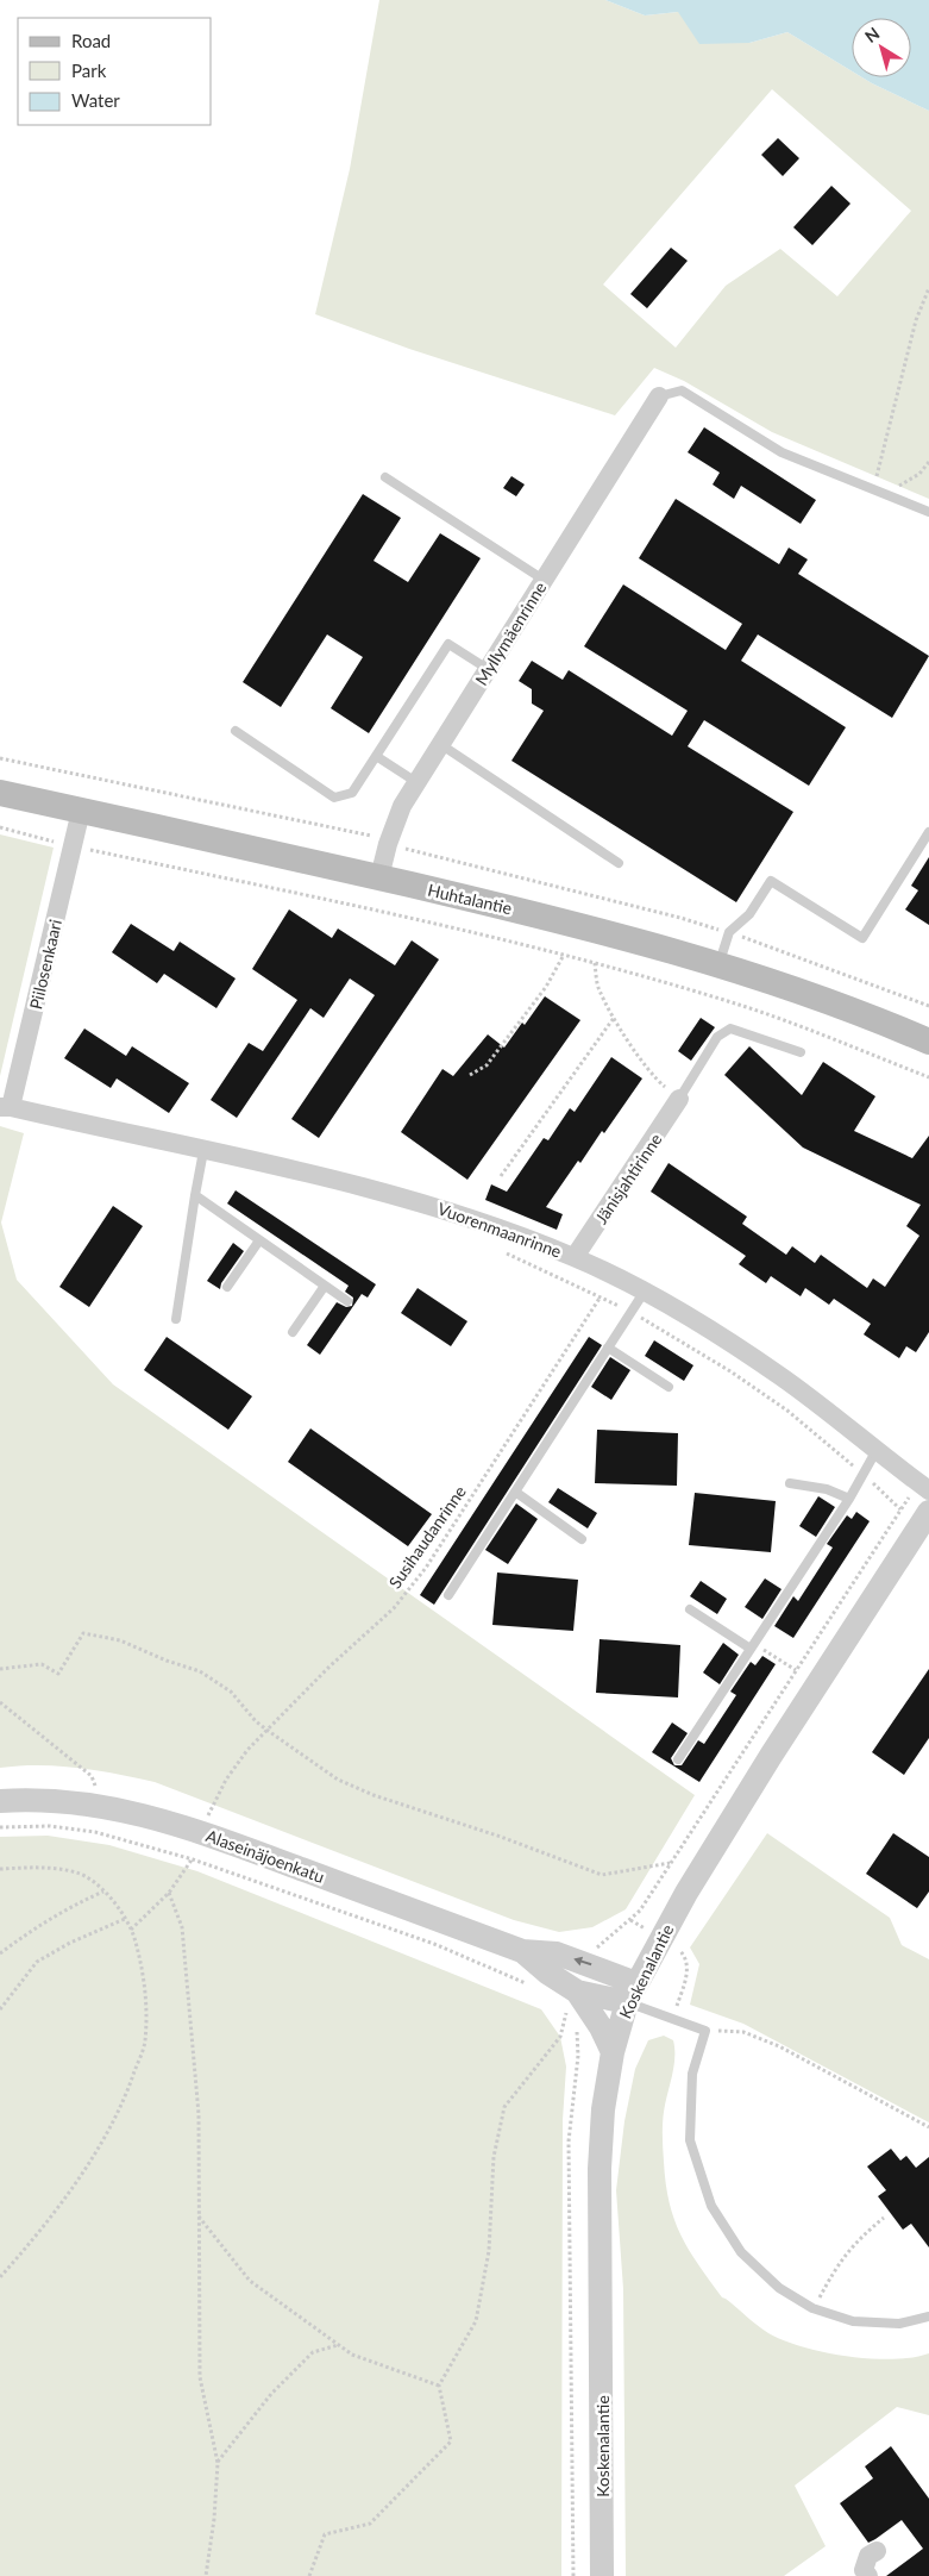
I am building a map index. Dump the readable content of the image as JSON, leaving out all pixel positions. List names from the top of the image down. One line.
{"streets":{"main road":["Huhtalantie"],"street":["Myllymäenrinne","Piilosenkaari","Jänisjahtirinne","Vuorenmaanrinne","Alaseinäjoenkatu","Koskenalantie"],"path":["Susihaudanrinne"]},"crossings":[["Myllymäenrinne","Huhtalantie"],["Huhtalantie","Piilosenkaari"],["Piilosenkaari","Vuorenmaanrinne"],["Jänisjahtirinne","Vuorenmaanrinne"],["Susihaudanrinne","Alaseinäjoenkatu"],["Alaseinäjoenkatu","Koskenalantie"]],"legend":["Road","Park","Water"],"north":"top left"}
